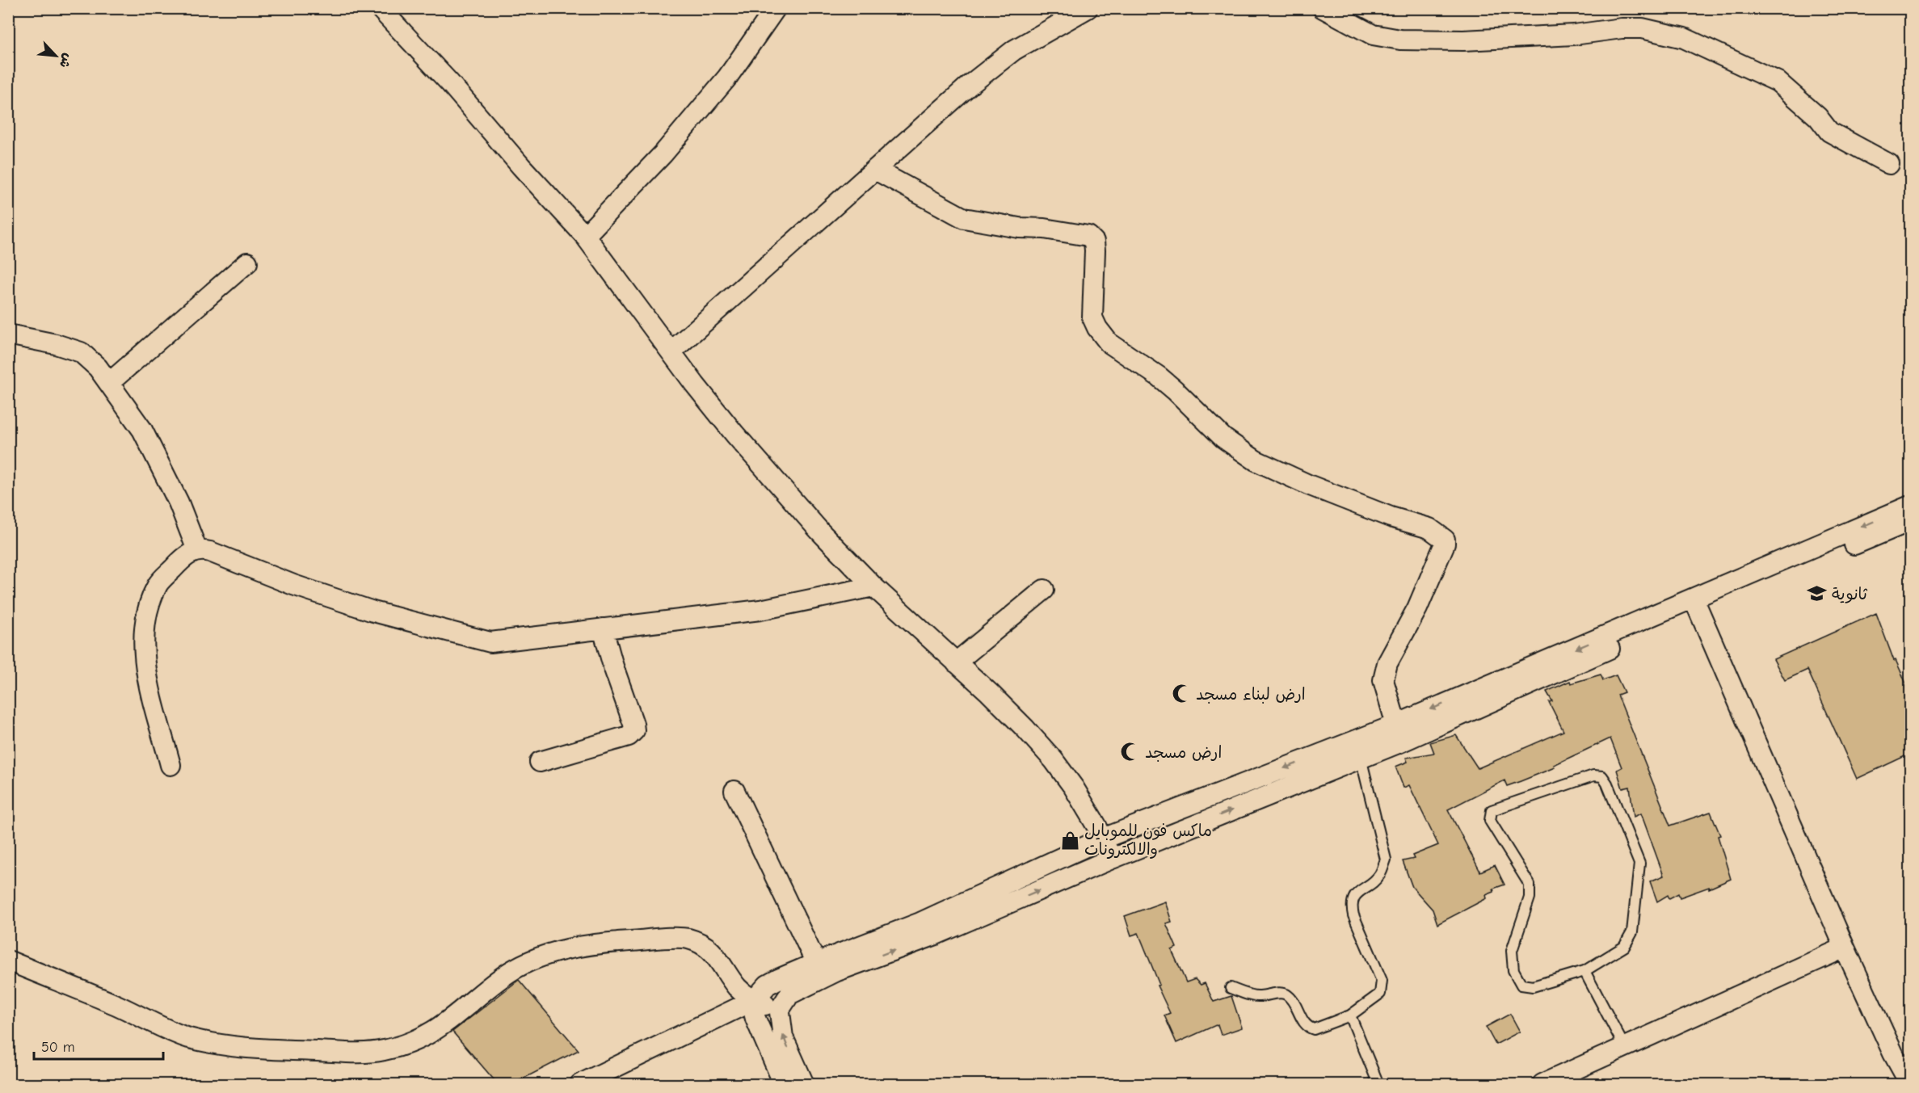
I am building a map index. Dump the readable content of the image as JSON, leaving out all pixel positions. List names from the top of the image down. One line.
{"places":{"school or university":["ثانوية"],"mosque":["ارض لبناء مسجد","ارض مسجد"],"shop":["ماكس فون للموبايل والالكترونات"]},"scale_bar":"50 m","north":"bottom right"}
